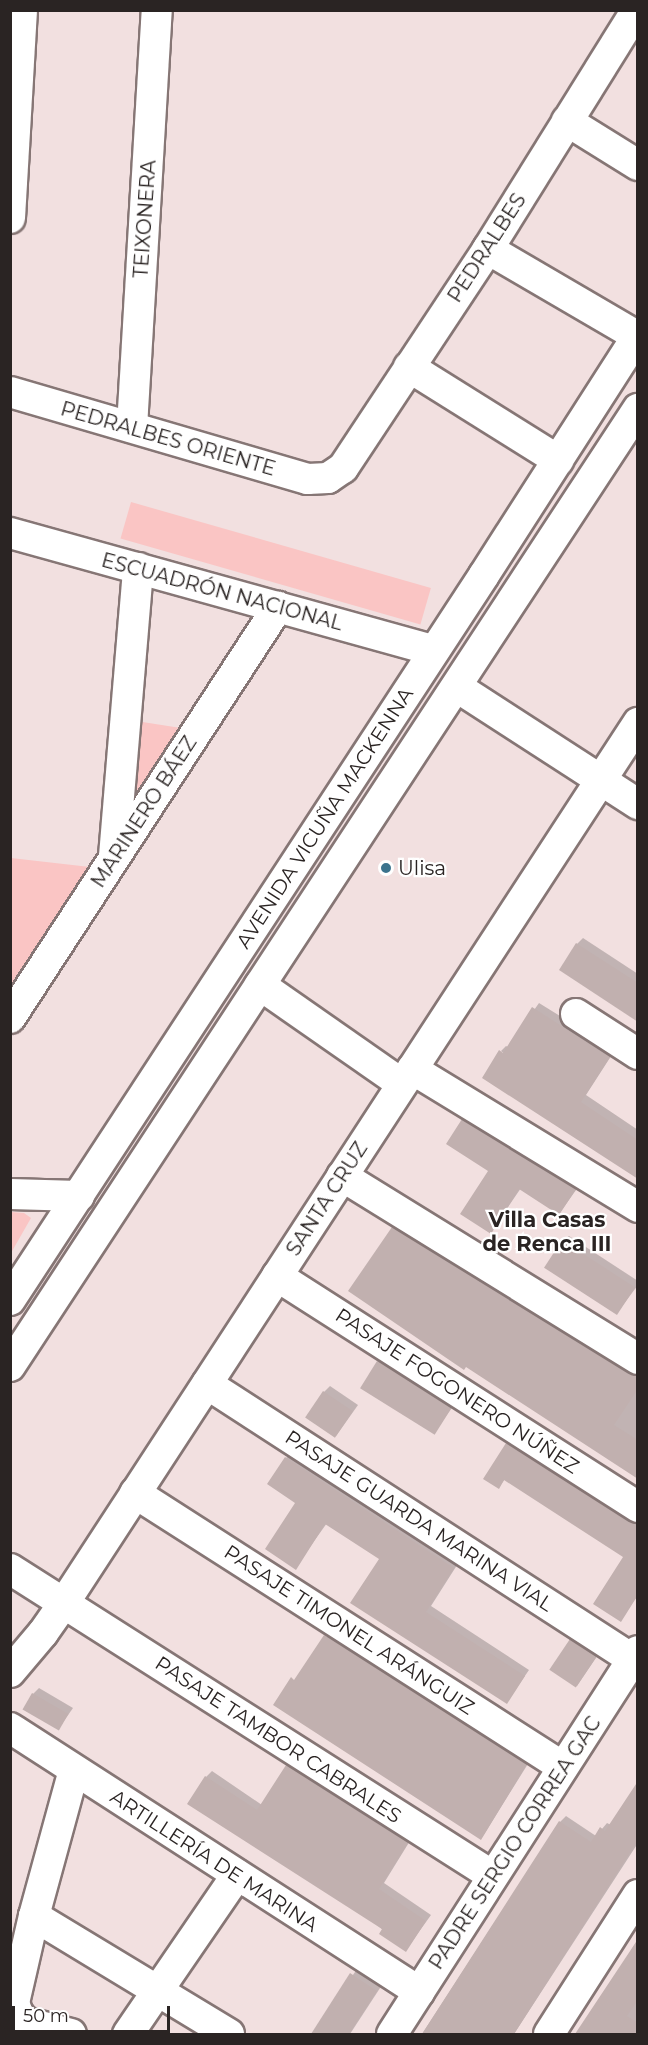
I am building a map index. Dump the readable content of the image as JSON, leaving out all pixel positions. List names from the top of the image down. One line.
{"streets":{"street":["TEIXONERA","PEDRALBES","PEDRALBES ORIENTE","ESCUADRÓN NACIONAL","MARINERO BÁEZ","AVENIDA VICUÑA MACKENNA","SANTA CRUZ","PASAJE FOGONERO NÚÑEZ","PASAJE GUARDA MARINA VIAL","PASAJE TIMONEL ARÁNGUIZ","PASAJE TAMBOR CABRALES","PADRE SERGIO CORREA GAC","ARTILLERÍA DE MARINA"]},"crossings":[["TEIXONERA","PEDRALBES ORIENTE"],["PEDRALBES","PEDRALBES ORIENTE"],["ESCUADRÓN NACIONAL","MARINERO BÁEZ"],["ESCUADRÓN NACIONAL","AVENIDA VICUÑA MACKENNA"],["SANTA CRUZ","PASAJE FOGONERO NÚÑEZ"],["SANTA CRUZ","PASAJE GUARDA MARINA VIAL"],["SANTA CRUZ","PASAJE TIMONEL ARÁNGUIZ"],["SANTA CRUZ","PASAJE TAMBOR CABRALES"],["PASAJE GUARDA MARINA VIAL","PADRE SERGIO CORREA GAC"],["PASAJE TIMONEL ARÁNGUIZ","PADRE SERGIO CORREA GAC"],["PASAJE TAMBOR CABRALES","PADRE SERGIO CORREA GAC"],["PADRE SERGIO CORREA GAC","ARTILLERÍA DE MARINA"]],"districts":["Villa Casas de Renca III"],"places":["Ulisa"],"scale_bar":"50 m"}
